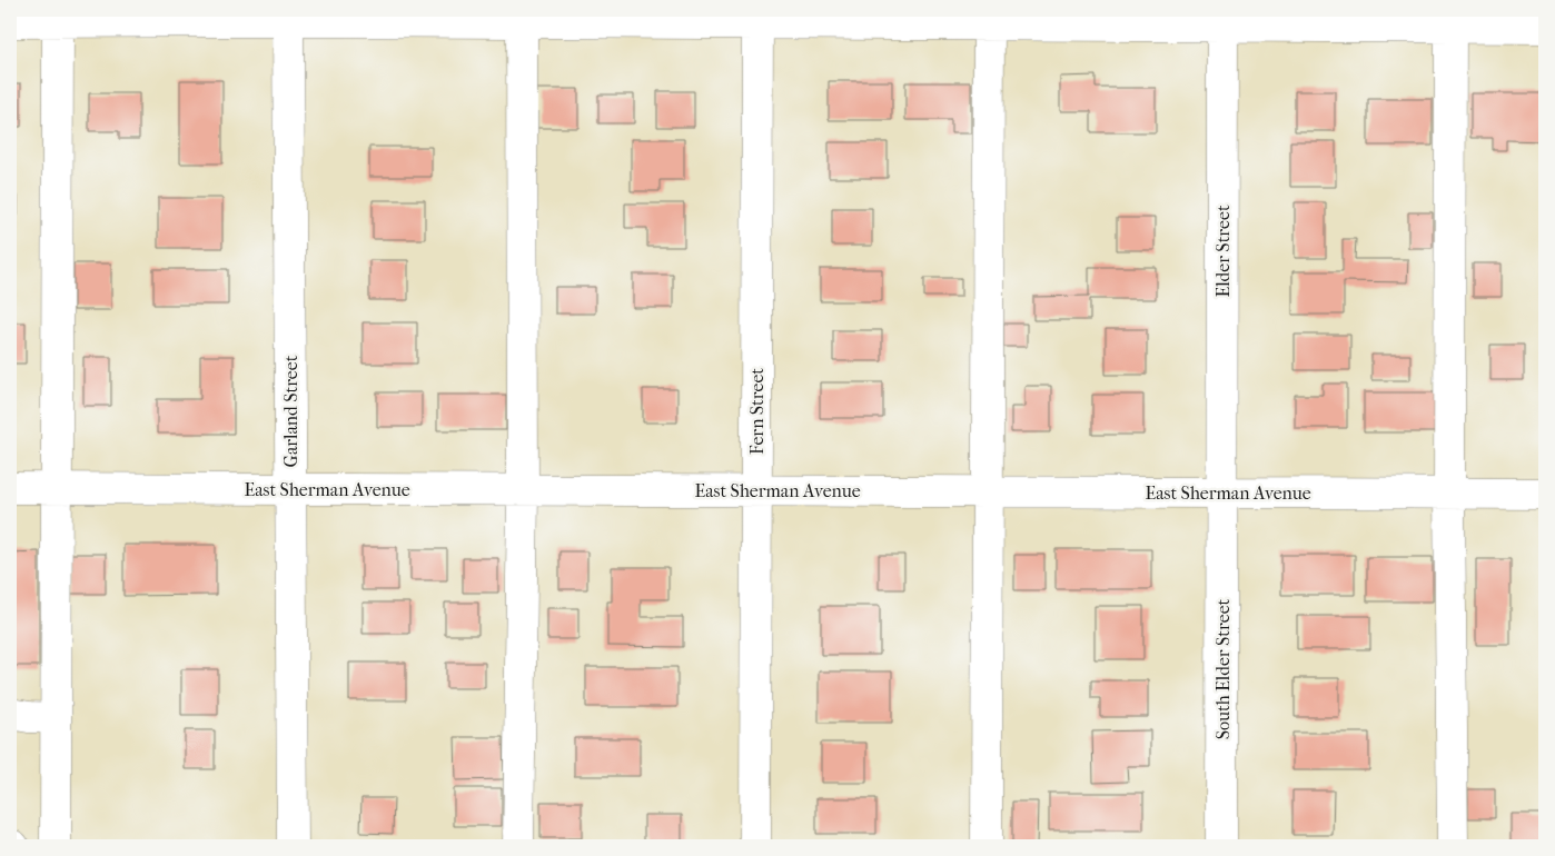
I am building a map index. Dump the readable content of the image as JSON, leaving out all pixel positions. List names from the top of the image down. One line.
{"streets":{"street":["Elder Street","Garland Street","Fern Street","East Sherman Avenue","South Elder Street"]},"crossings":[["Elder Street","East Sherman Avenue"],["Elder Street","South Elder Street"],["Garland Street","East Sherman Avenue"],["Fern Street","East Sherman Avenue"],["East Sherman Avenue","South Elder Street"]]}
